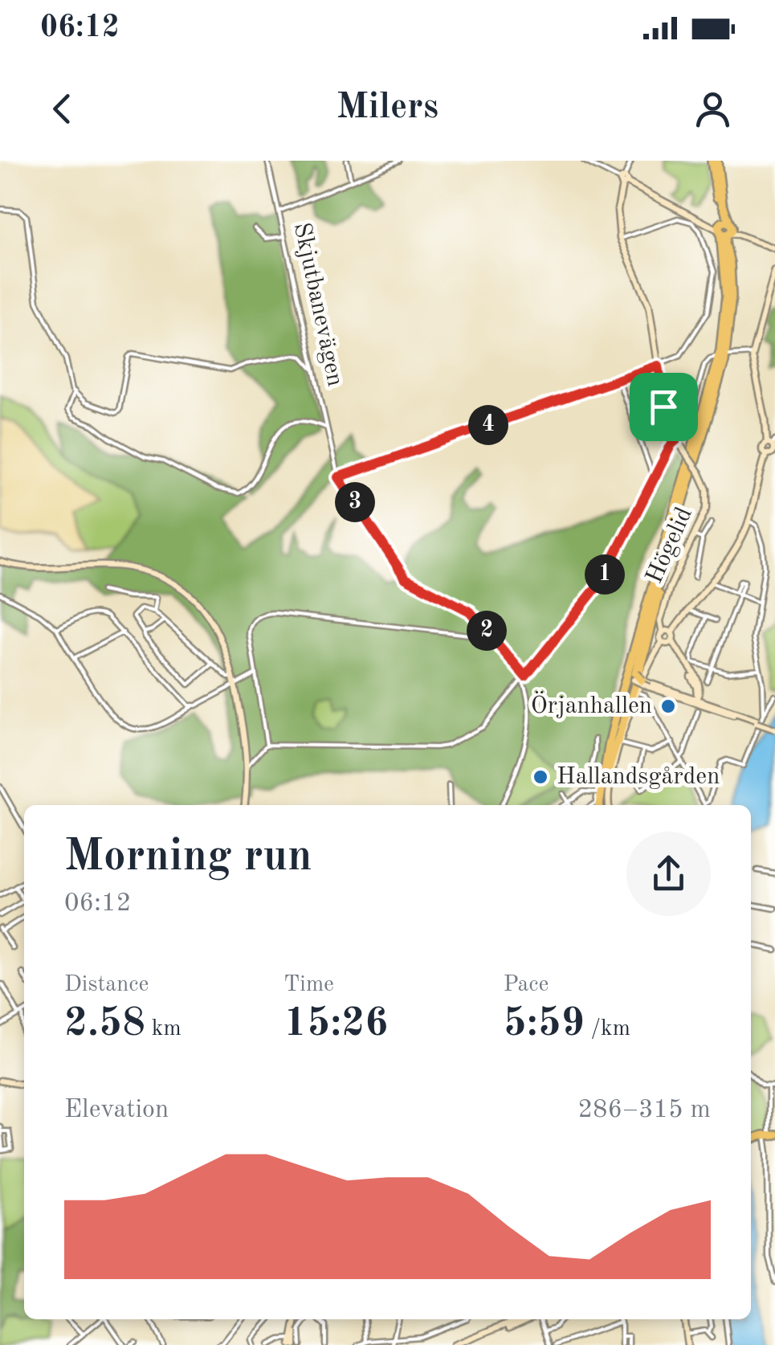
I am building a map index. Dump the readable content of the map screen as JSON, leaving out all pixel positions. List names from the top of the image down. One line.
{"streets":{"street":["Skjutbanevägen","Högelid"]},"places":["Örjanhallen","Hallandsgården"],"page":{"status":"06:12","header":"Milers","pins":["4","3","1","2"],"heading":["Morning run","06:12"],"stats":[["Distance","2.58 km"],["Time","15:26"],["Pace","5:59 /km"]],"chart":["Elevation","286–315 m"]}}
